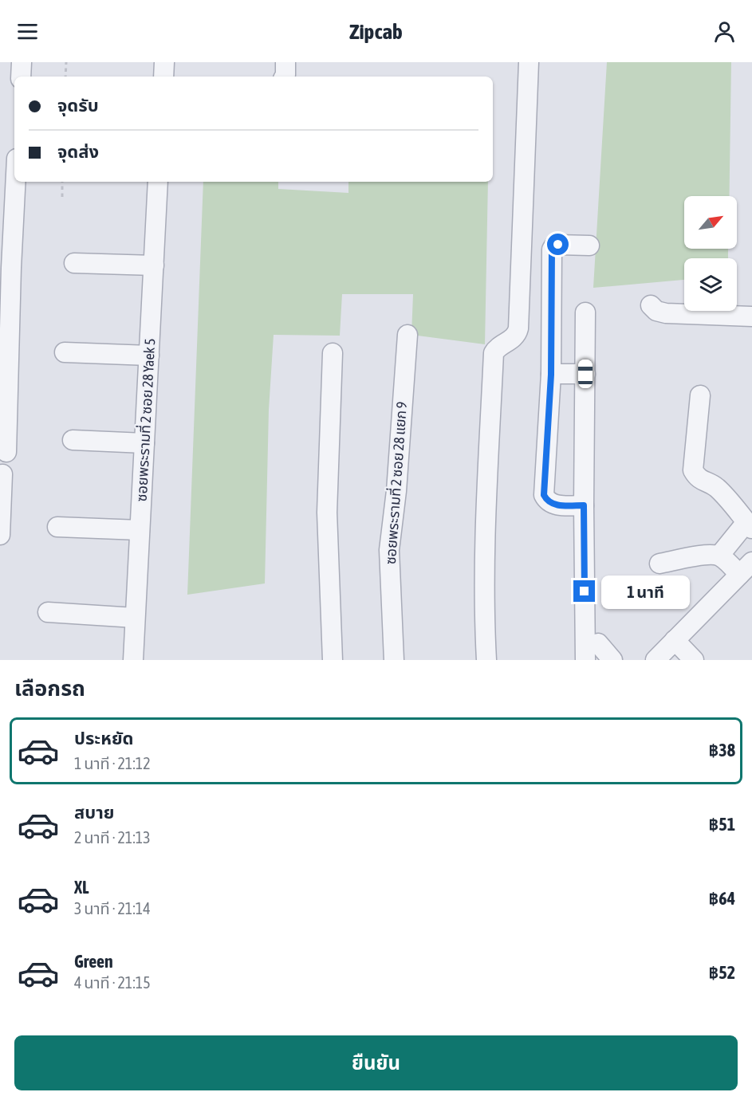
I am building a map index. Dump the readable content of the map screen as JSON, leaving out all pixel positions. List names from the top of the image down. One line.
{"streets":{"street":["ซอยพระรามที่ 2 ซอย 28 Yaek 5","ซอยพระรามที่ 2 ซอย 28 แยก 9"]},"north":"top right","page":{"header":"Zipcab","banner":["จุดรับ","จุดส่ง"],"bubble":"1 นาที","heading":"เลือกรถ","list":[{"name":"ประหยัด","note":"1 นาที · 21:12","value":"฿38"},{"name":"สบาย","note":"2 นาที · 21:13","value":"฿51"},{"name":"XL","note":"3 นาที · 21:14","value":"฿64"},{"name":"Green","note":"4 นาที · 21:15","value":"฿52"}],"buttons":"ยืนยัน"}}
